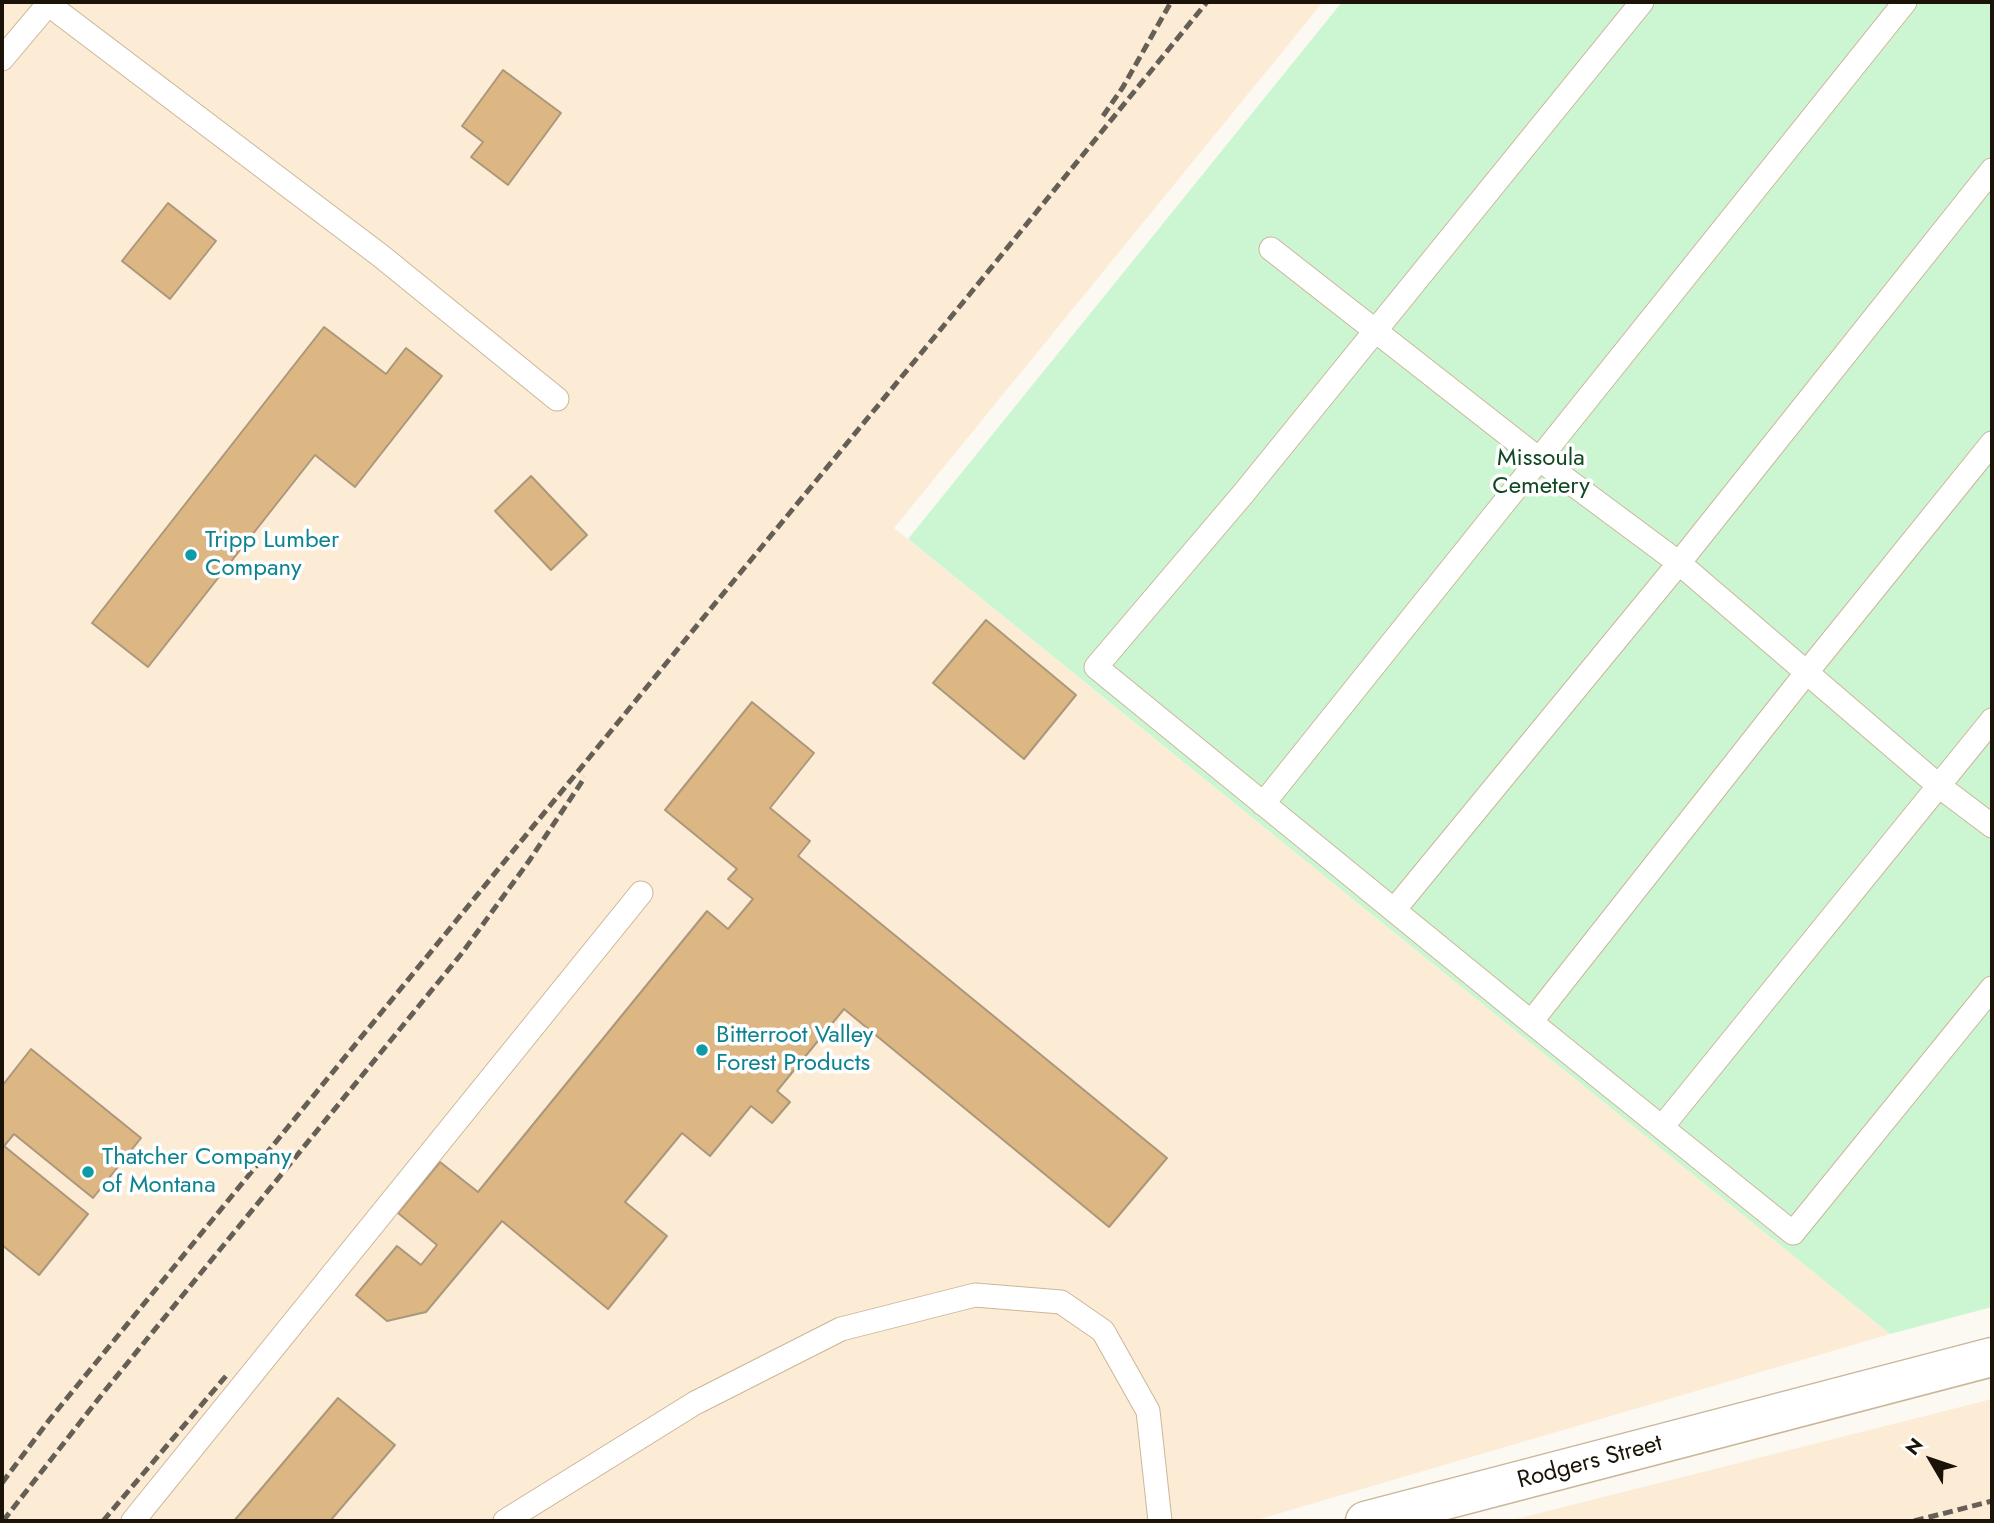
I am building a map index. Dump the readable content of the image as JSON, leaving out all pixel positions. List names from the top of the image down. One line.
{"streets":{"street":["Rodgers Street"]},"parks":["Missoula Cemetery"],"places":["Tripp Lumber Company","Bitterroot Valley Forest Products","Thatcher Company of Montana"],"north":"top left"}
